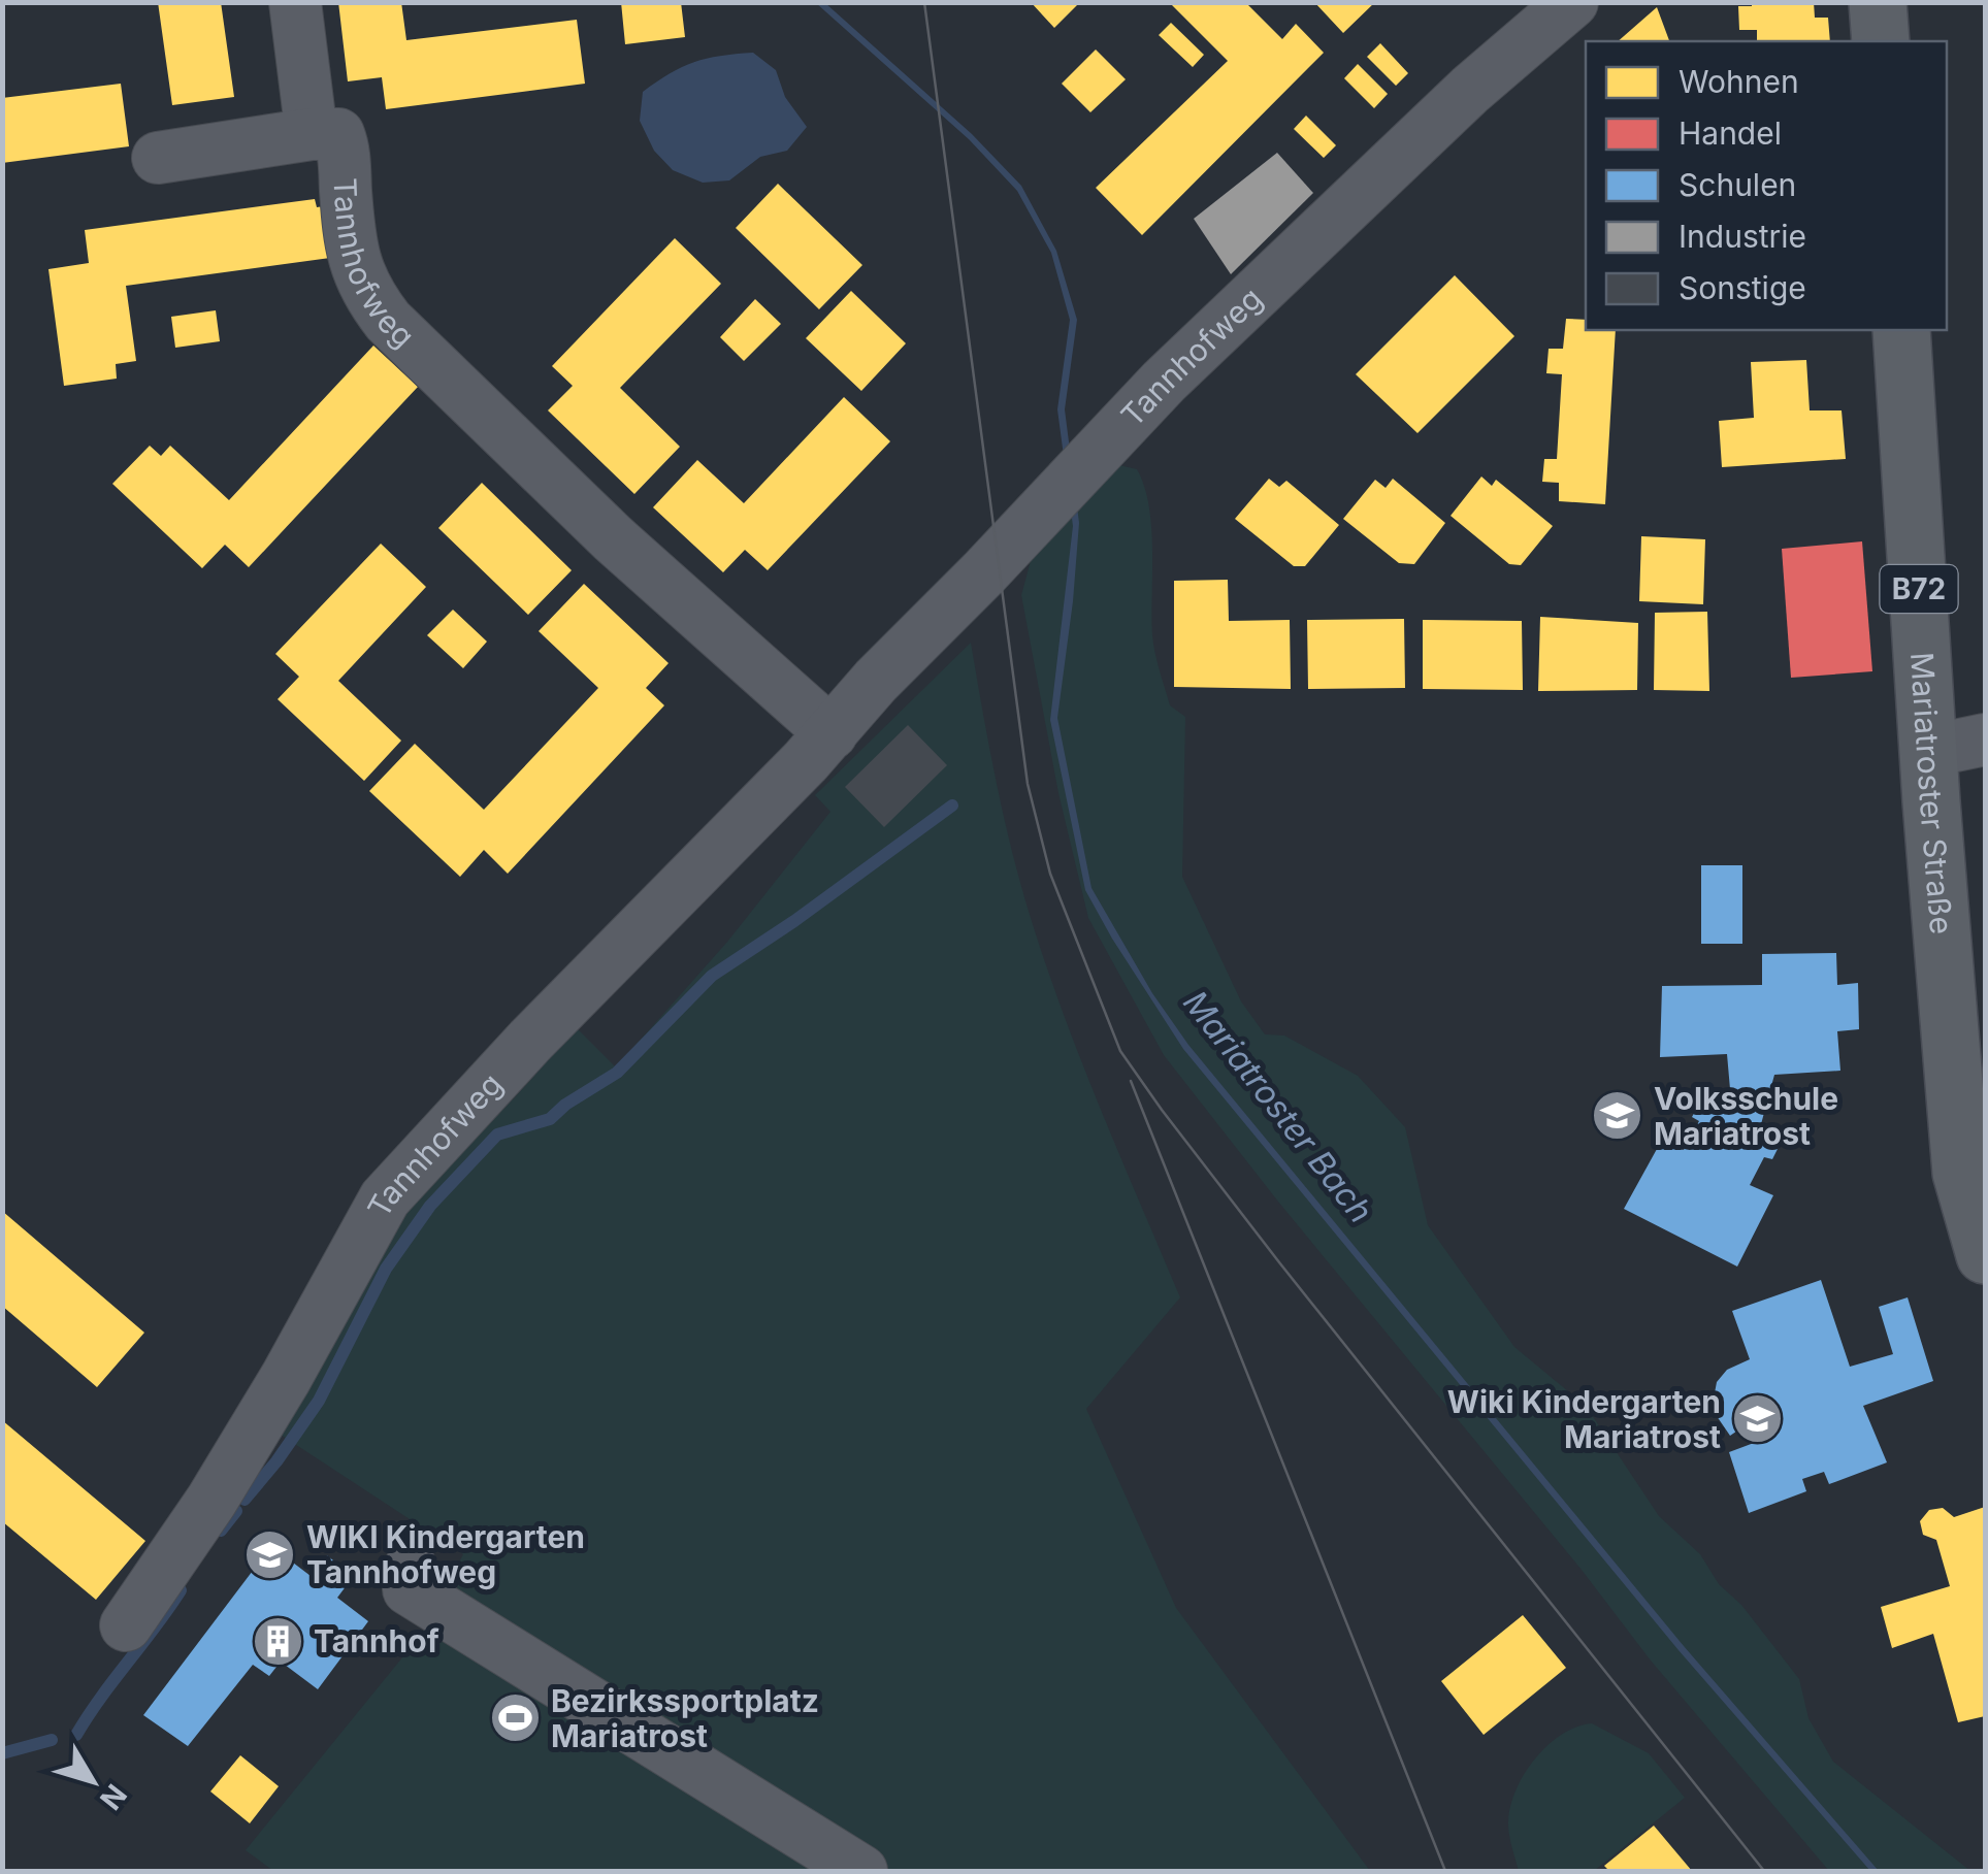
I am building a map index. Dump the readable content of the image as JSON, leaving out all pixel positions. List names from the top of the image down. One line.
{"streets":{"main road":["B72","Mariatroster Straße"],"street":["Tannhofweg"]},"water":["Mariatroster Bach"],"places":{"school or university":["Volksschule Mariatrost","Wiki Kindergarten Mariatrost","WIKI Kindergarten Tannhofweg"],"building":["Tannhof"],"sports":["Bezirkssportplatz Mariatrost"]},"legend":["Wohnen","Handel","Schulen","Industrie","Sonstige"],"north":"bottom right"}
